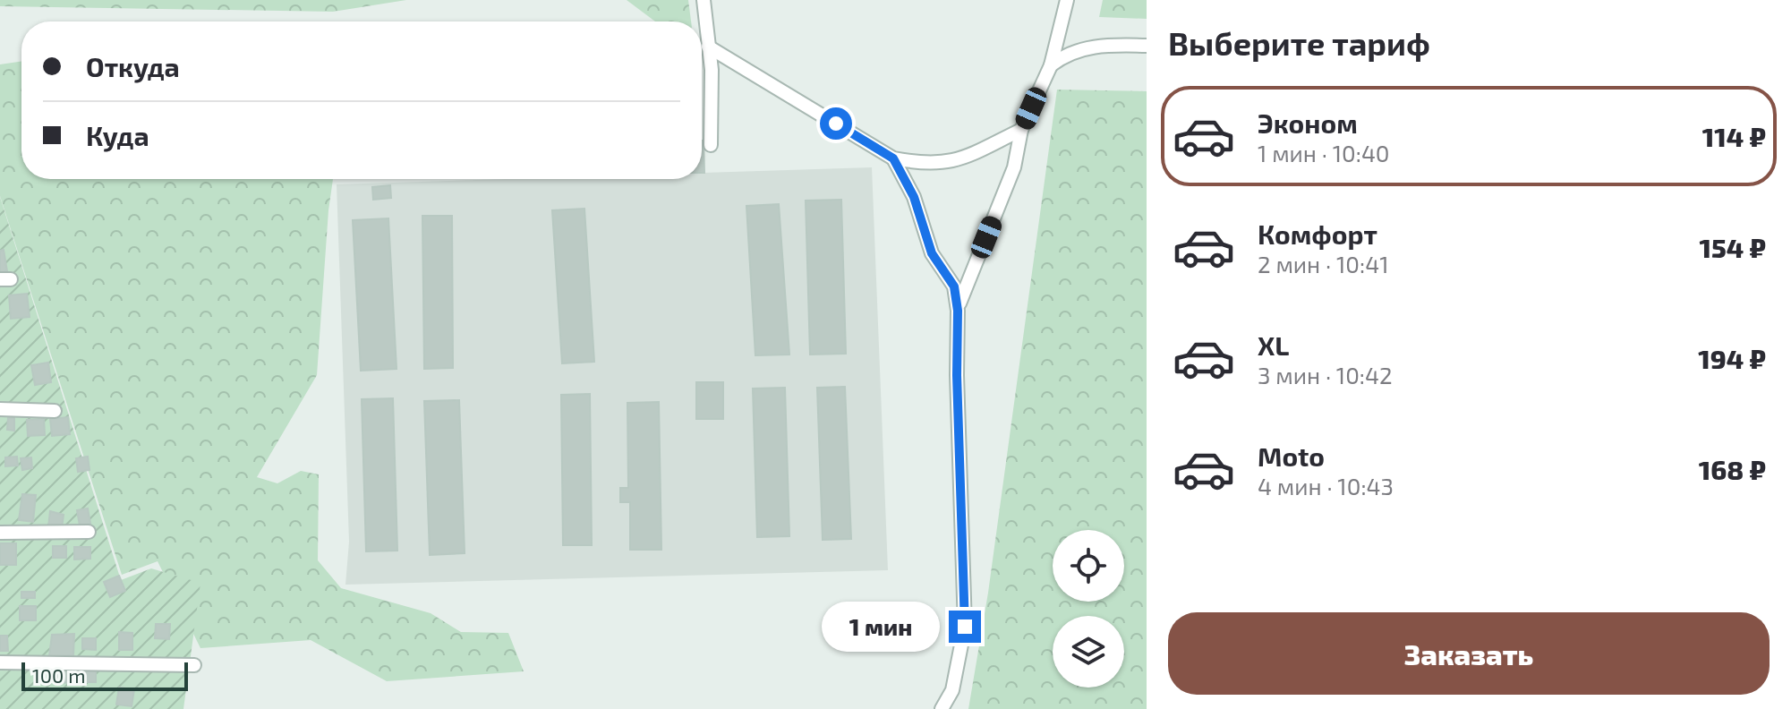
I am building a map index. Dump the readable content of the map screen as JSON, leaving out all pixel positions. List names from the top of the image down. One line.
{"scale_bar":"100 m","page":{"heading":"Выберите тариф","banner":["Откуда","Куда"],"list":[{"name":"Эконом","note":"1 мин · 10:40","value":"114 ₽"},{"name":"Комфорт","note":"2 мин · 10:41","value":"154 ₽"},{"name":"XL","note":"3 мин · 10:42","value":"194 ₽"},{"name":"Moto","note":"4 мин · 10:43","value":"168 ₽"}],"buttons":"Заказать","bubble":"1 мин","scale":"100 m"}}
